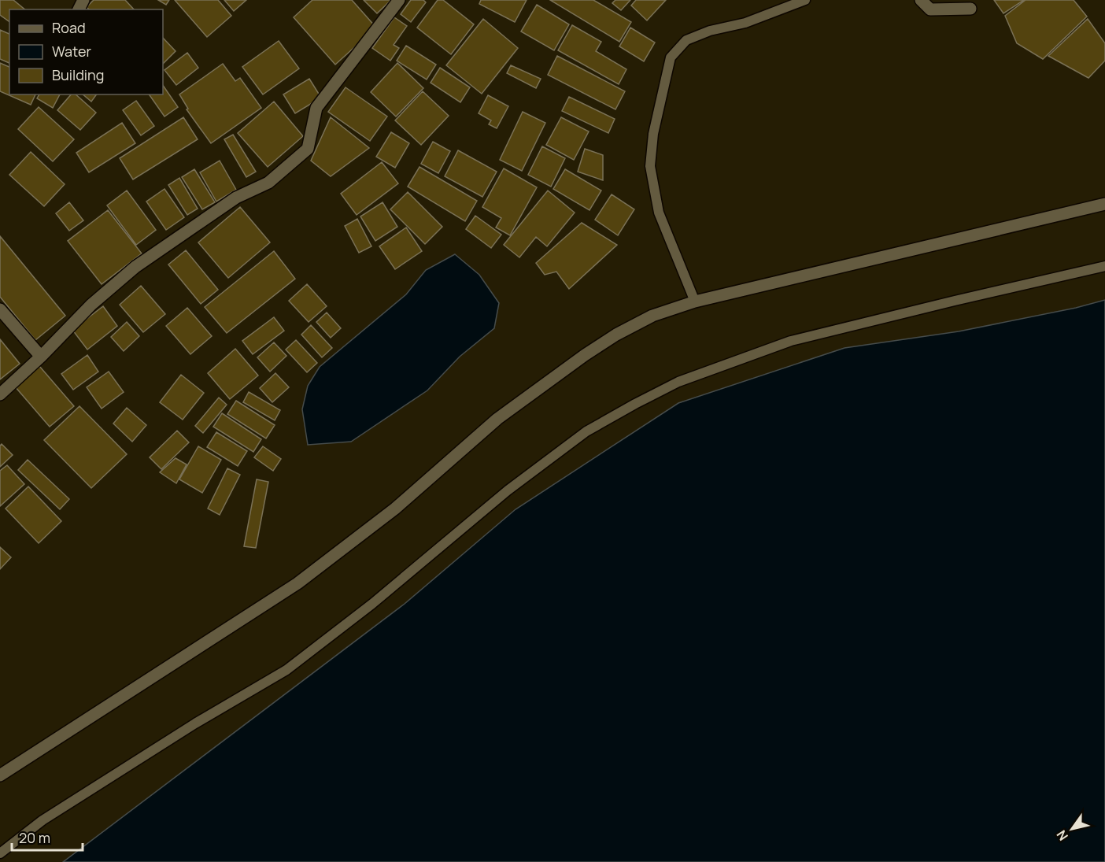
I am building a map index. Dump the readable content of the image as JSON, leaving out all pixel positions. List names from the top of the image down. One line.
{"legend":["Road","Water","Building"],"scale_bar":"20 m","north":"bottom left"}
